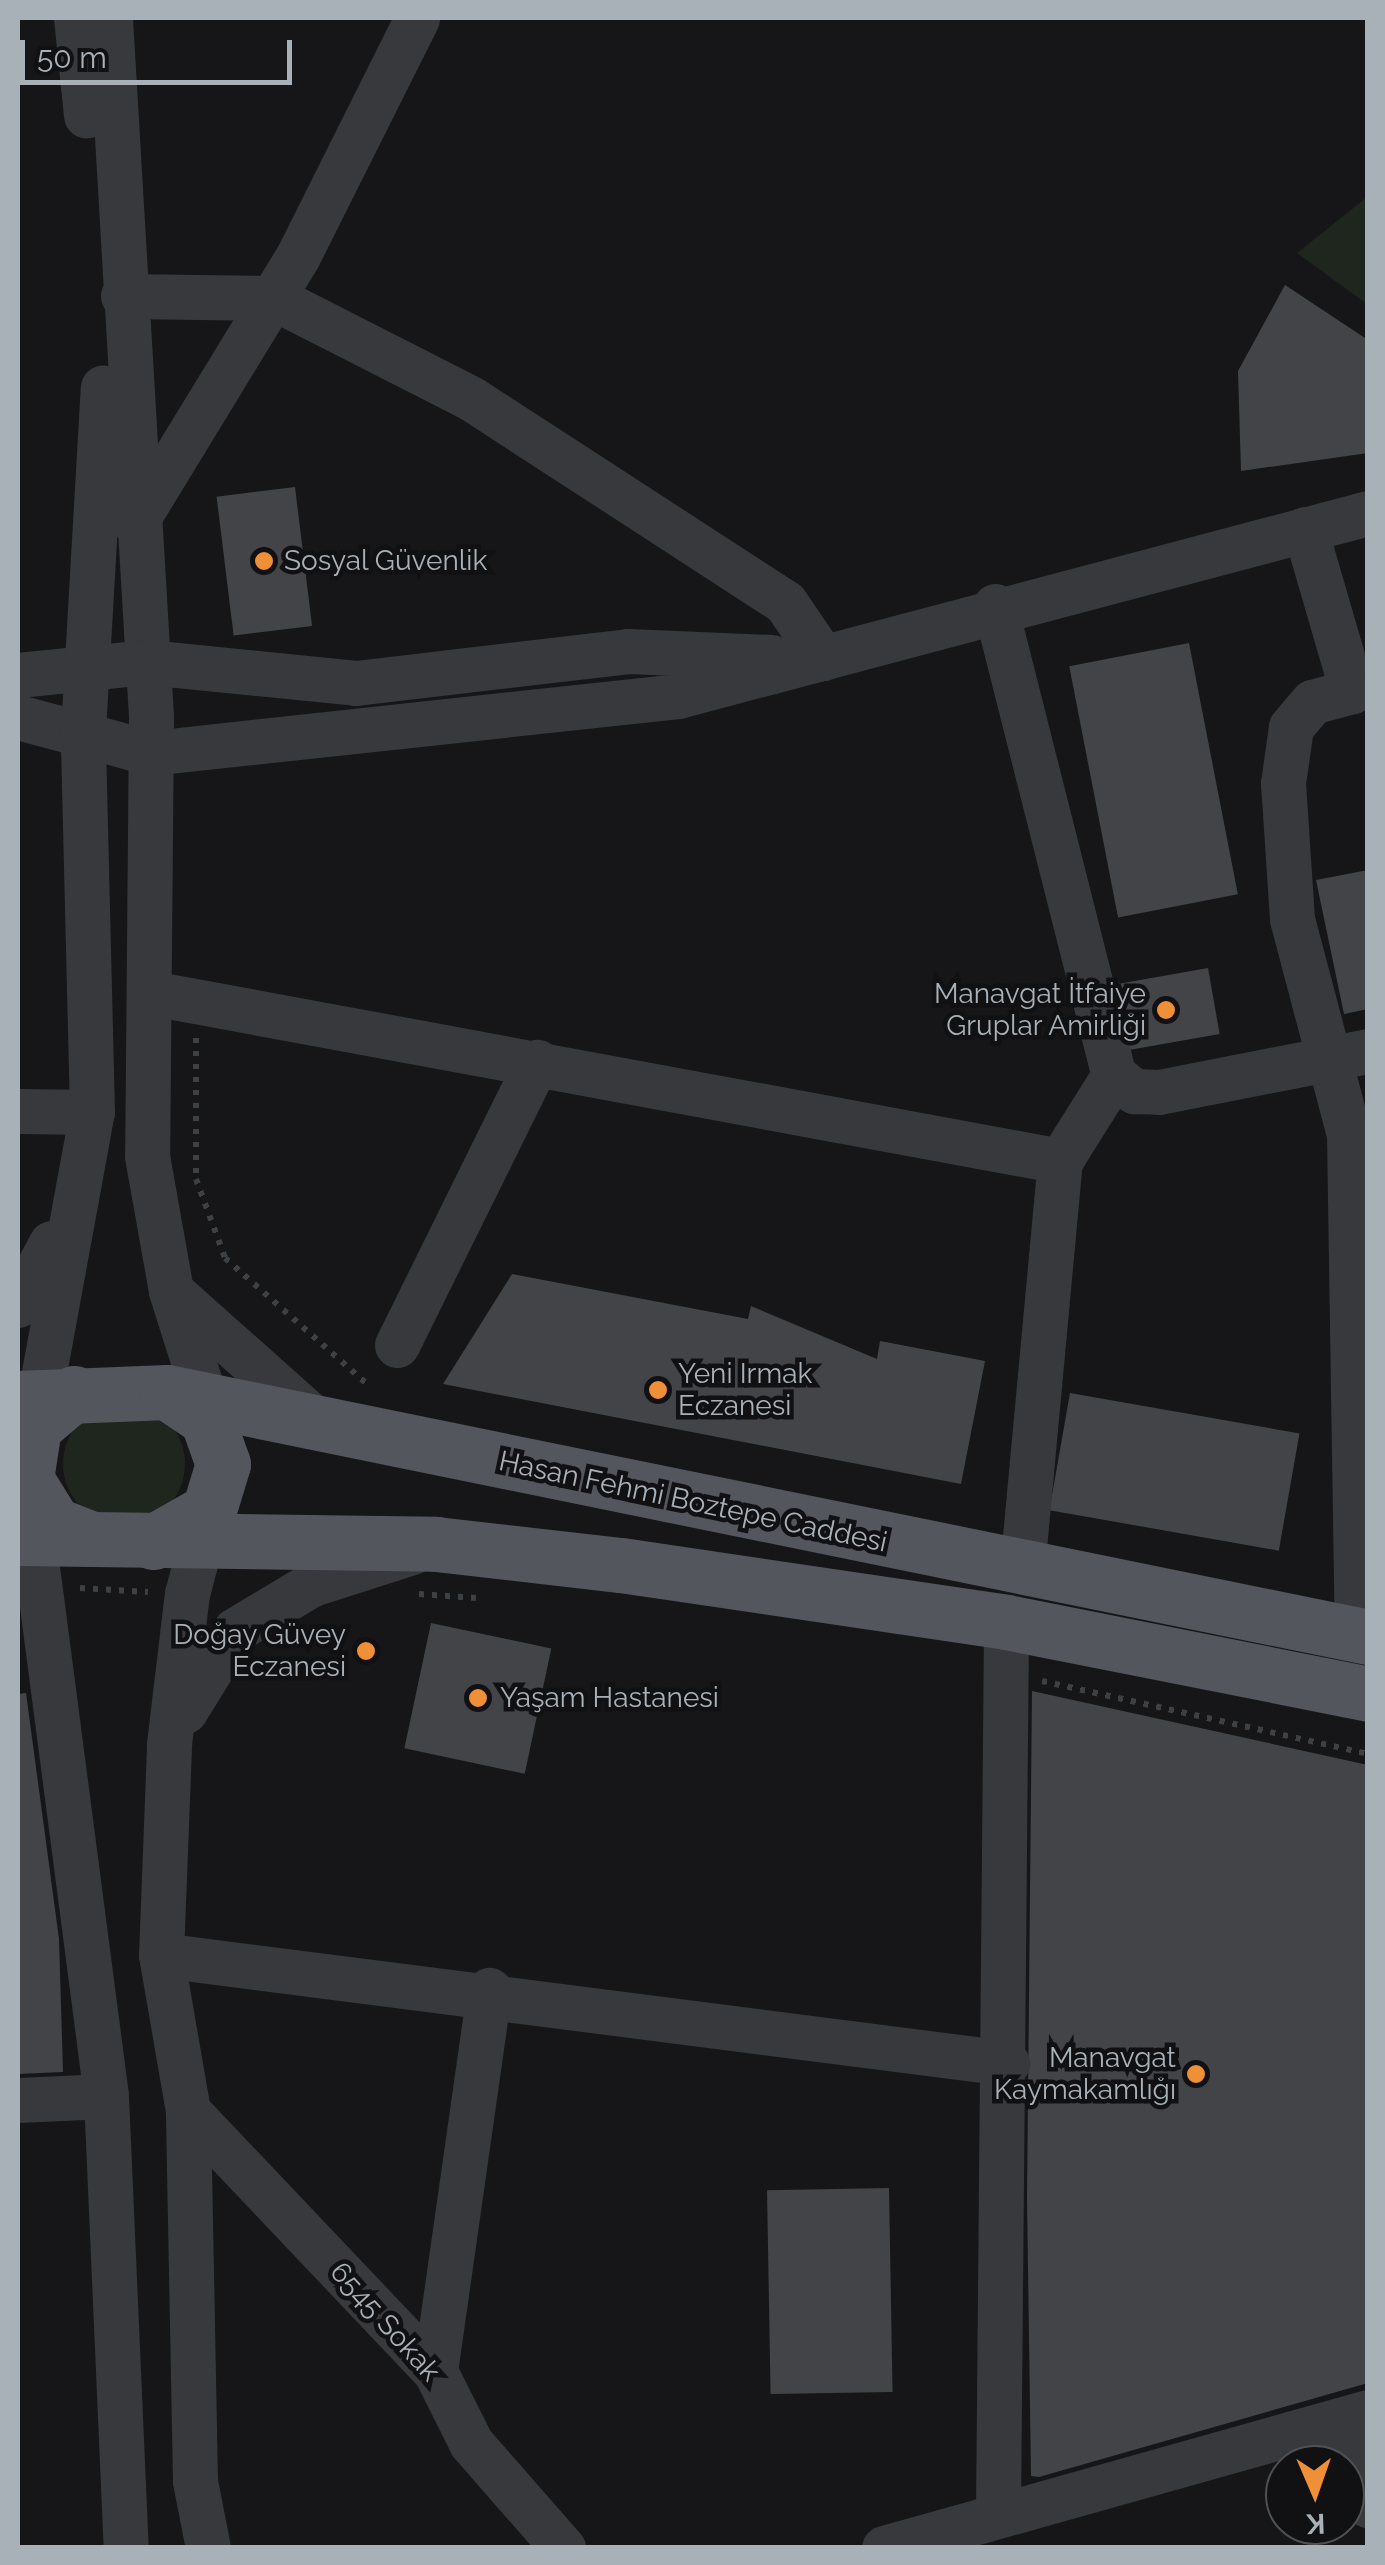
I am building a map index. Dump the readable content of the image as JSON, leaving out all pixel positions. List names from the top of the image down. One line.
{"streets":{"main road":["Hasan Fehmi Boztepe Caddesi"],"street":["6545 Sokak"]},"places":["Sosyal Güvenlik","Manavgat İtfaiye Gruplar Amirliği","Yeni Irmak Eczanesi","Doğay Güvey Eczanesi","Yaşam Hastanesi","Manavgat Kaymakamlığı"],"scale_bar":"50 m","north":"bottom"}
